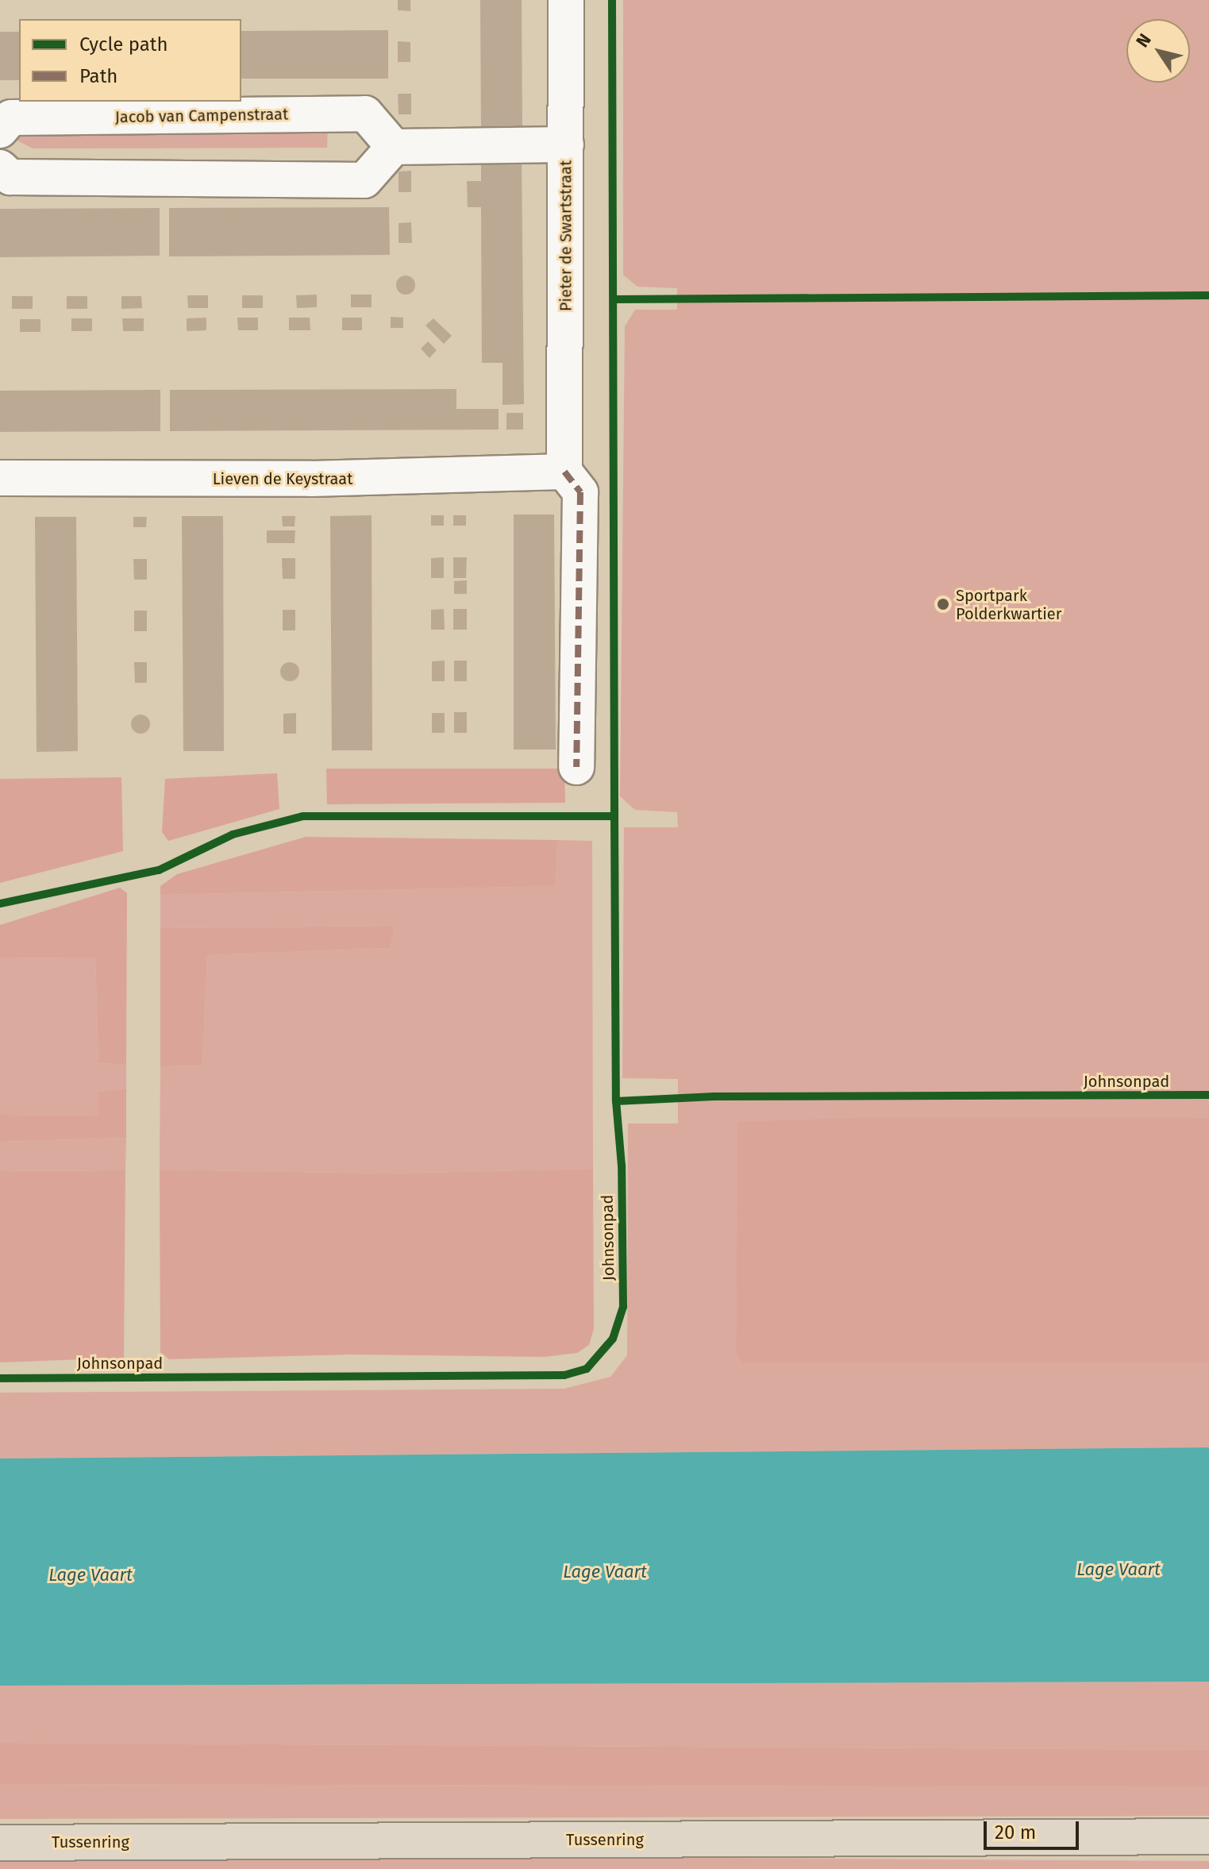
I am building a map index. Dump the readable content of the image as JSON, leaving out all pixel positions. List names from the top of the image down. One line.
{"streets":{"highway":["Tussenring"],"street":["Jacob van Campenstraat","Pieter de Swartstraat","Lieven de Keystraat"],"cycle path":["Johnsonpad"]},"crossings":[["Pieter de Swartstraat","Lieven de Keystraat"]],"water":["Lage Vaart"],"places":["Sportpark Polderkwartier"],"legend":["Cycle path","Path"],"scale_bar":"20 m","north":"top left"}
